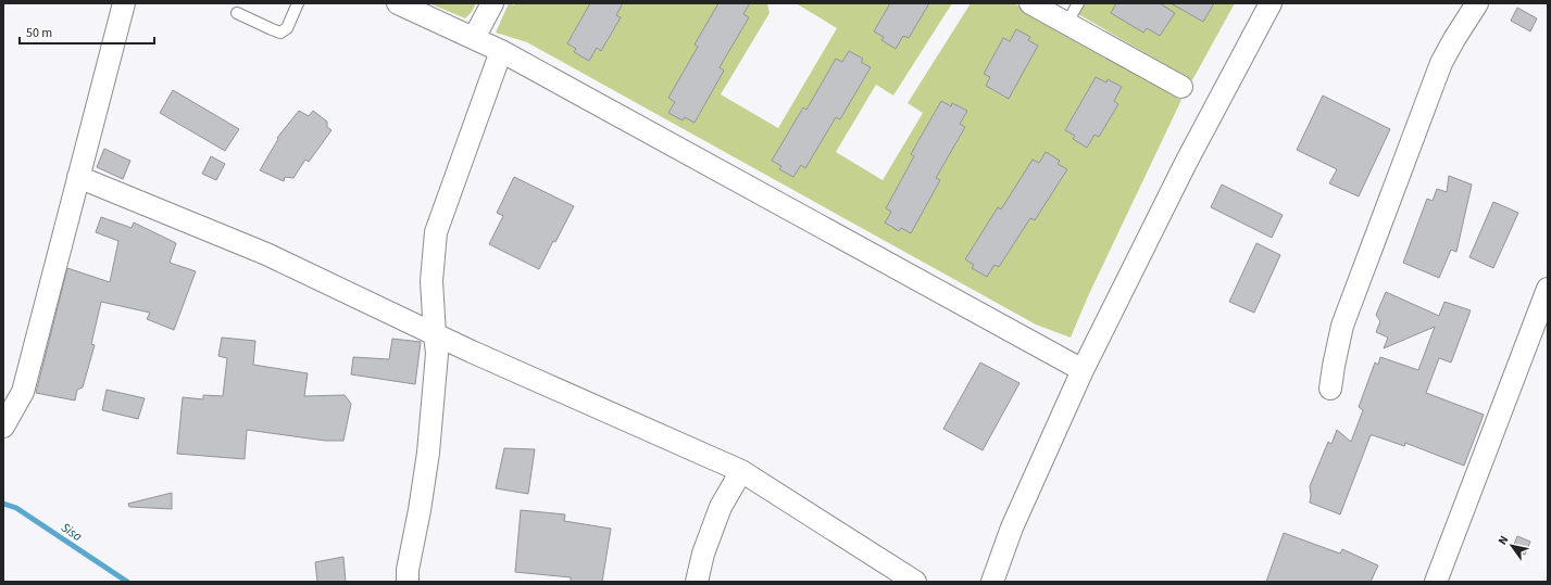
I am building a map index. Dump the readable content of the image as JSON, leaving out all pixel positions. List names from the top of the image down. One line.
{"water":["Sisa"],"scale_bar":"50 m","north":"top left"}
